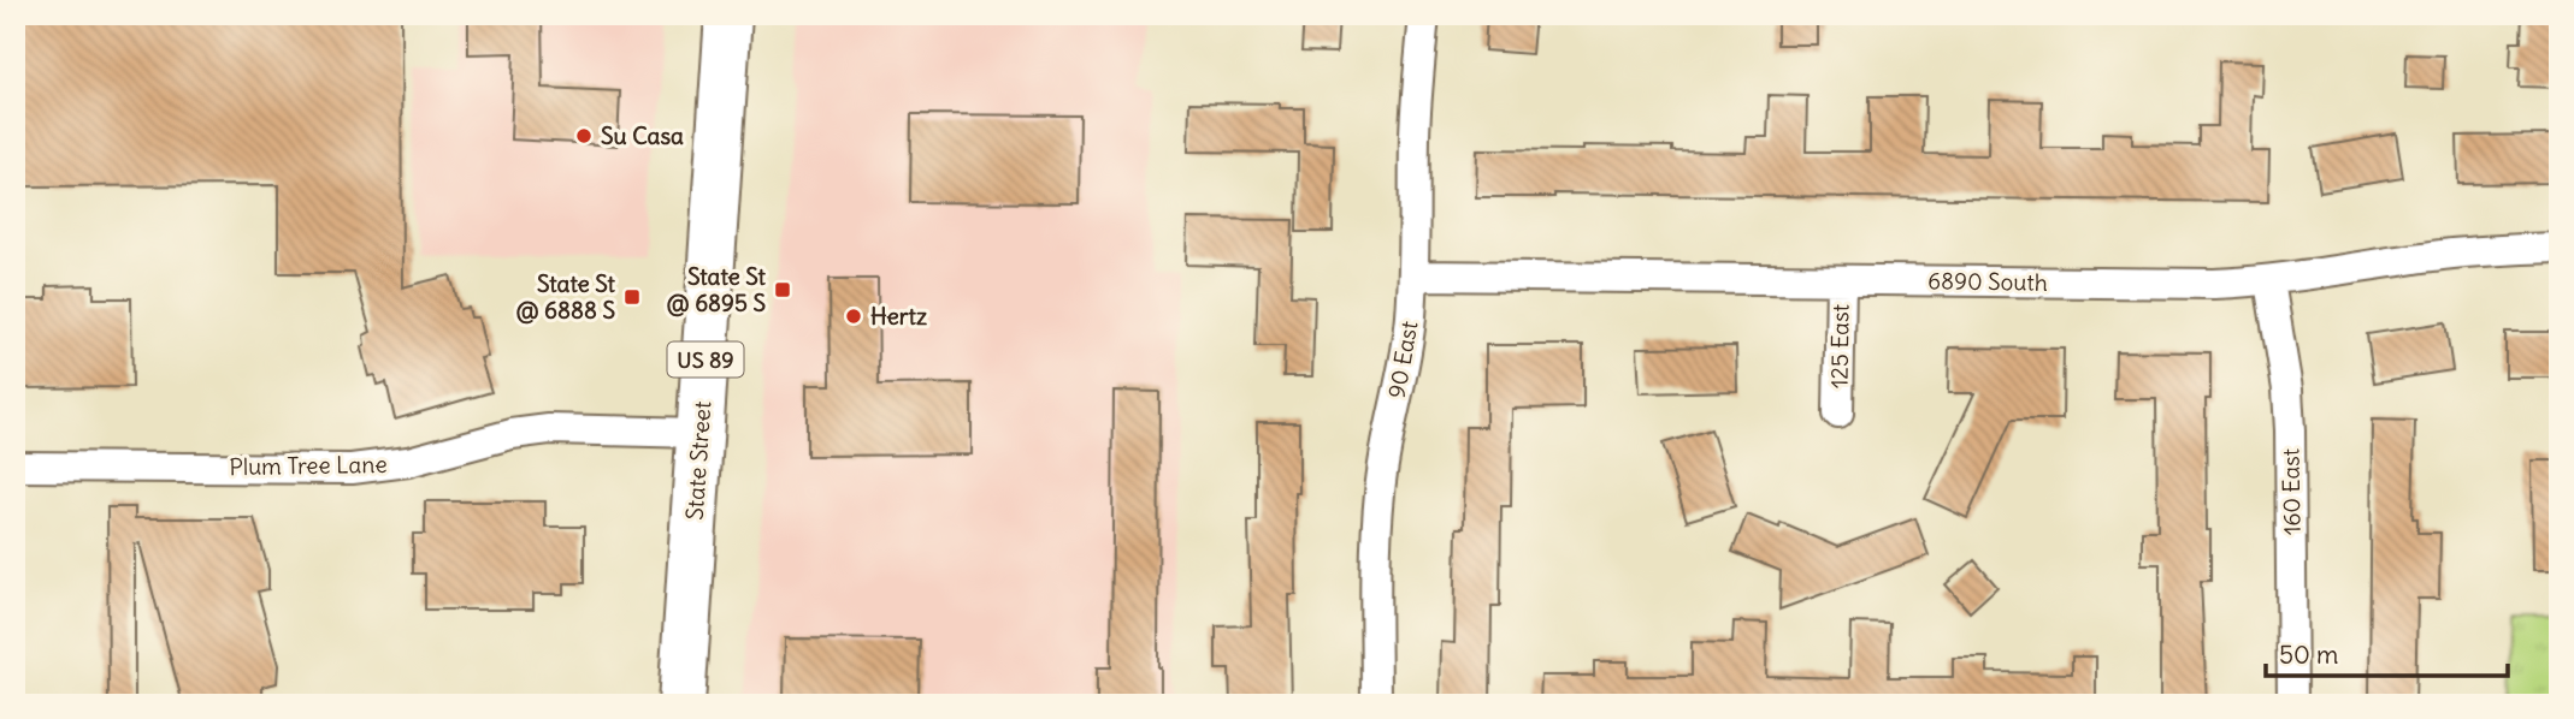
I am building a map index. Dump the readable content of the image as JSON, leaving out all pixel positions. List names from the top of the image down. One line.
{"streets":{"main road":["US 89","State Street"],"street":["6890 South","125 East","90 East","Plum Tree Lane","160 East"]},"crossings":[["6890 South","125 East"],["6890 South","90 East"],["6890 South","160 East"],["State Street","Plum Tree Lane"]],"places":{"other":["Su Casa","Hertz"],"transit":["State St @ 6895 S","State St @ 6888 S"]},"scale_bar":"50 m"}
